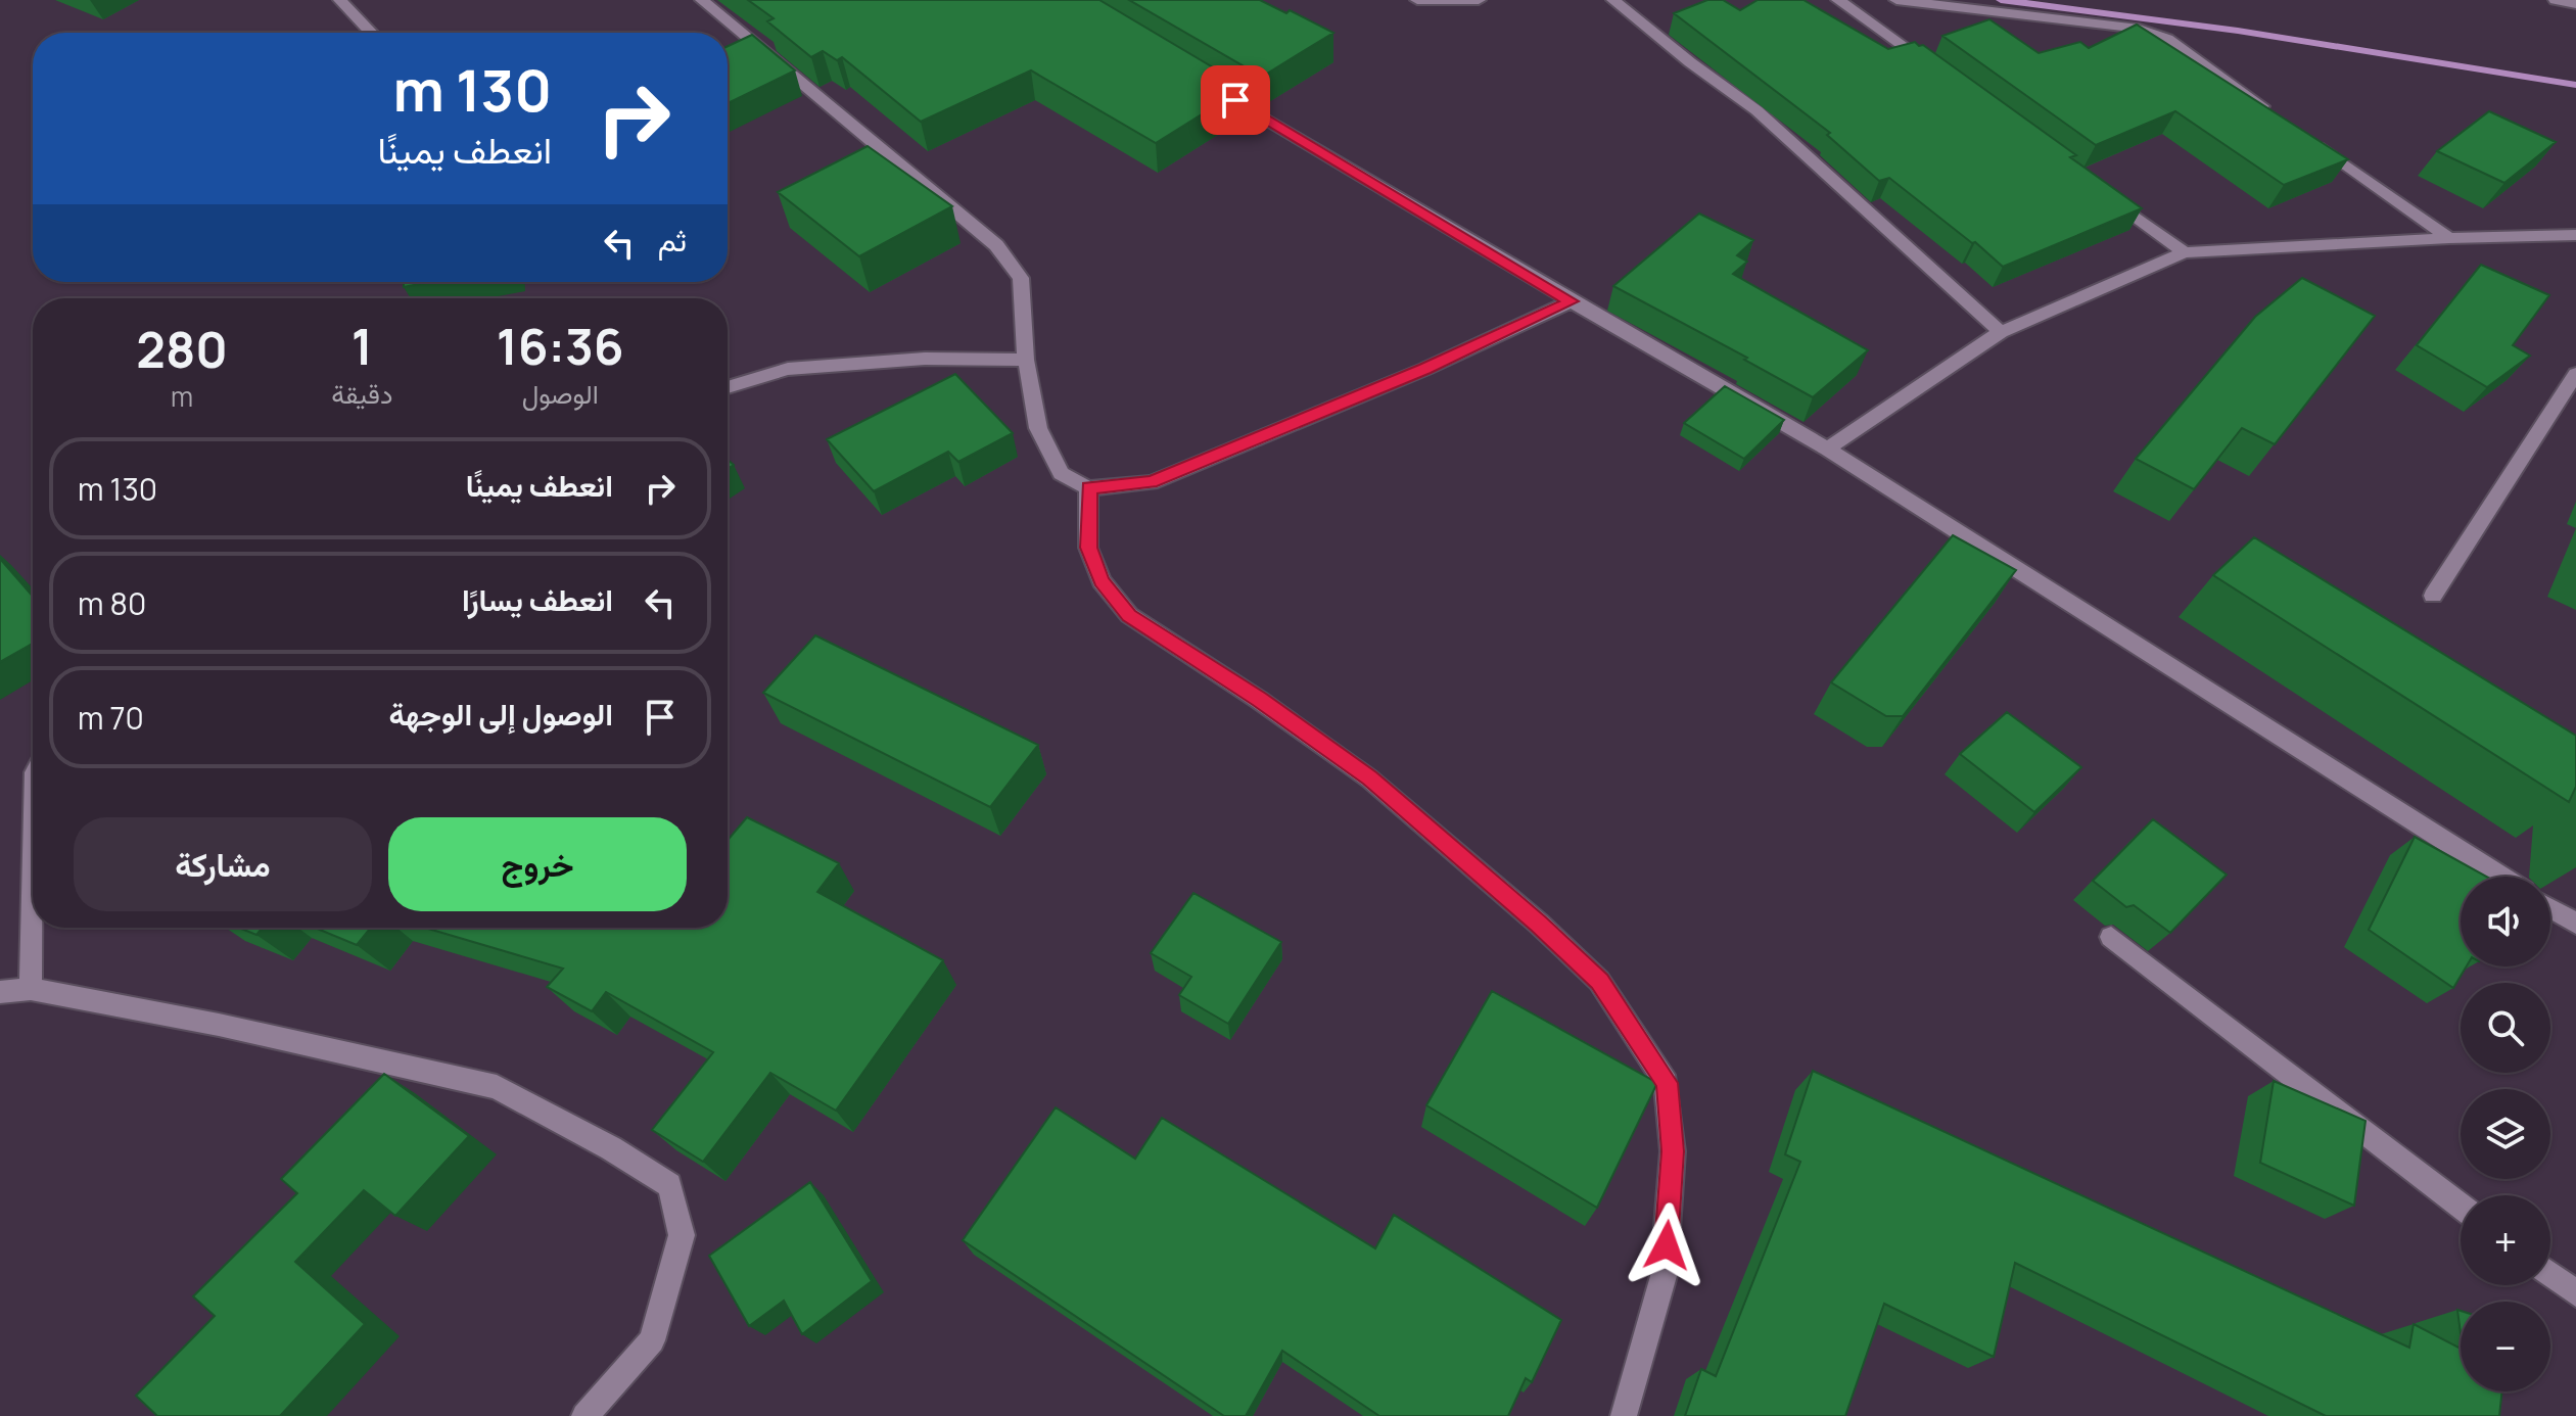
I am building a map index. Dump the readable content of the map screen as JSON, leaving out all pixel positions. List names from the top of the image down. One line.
{"page":{"turn":["130 m","انعطف يمينًا"],"then":"ثم","eta":["16:36","الوصول","1","دقيقة","280","m"],"list":[{"name":"انعطف يمينًا","value":"130 m"},{"name":"انعطف يسارًا","value":"80 m"},{"name":"الوصول إلى الوجهة","value":"70 m"}],"buttons":["خروج","مشاركة"],"map_buttons":["+","−"]}}
